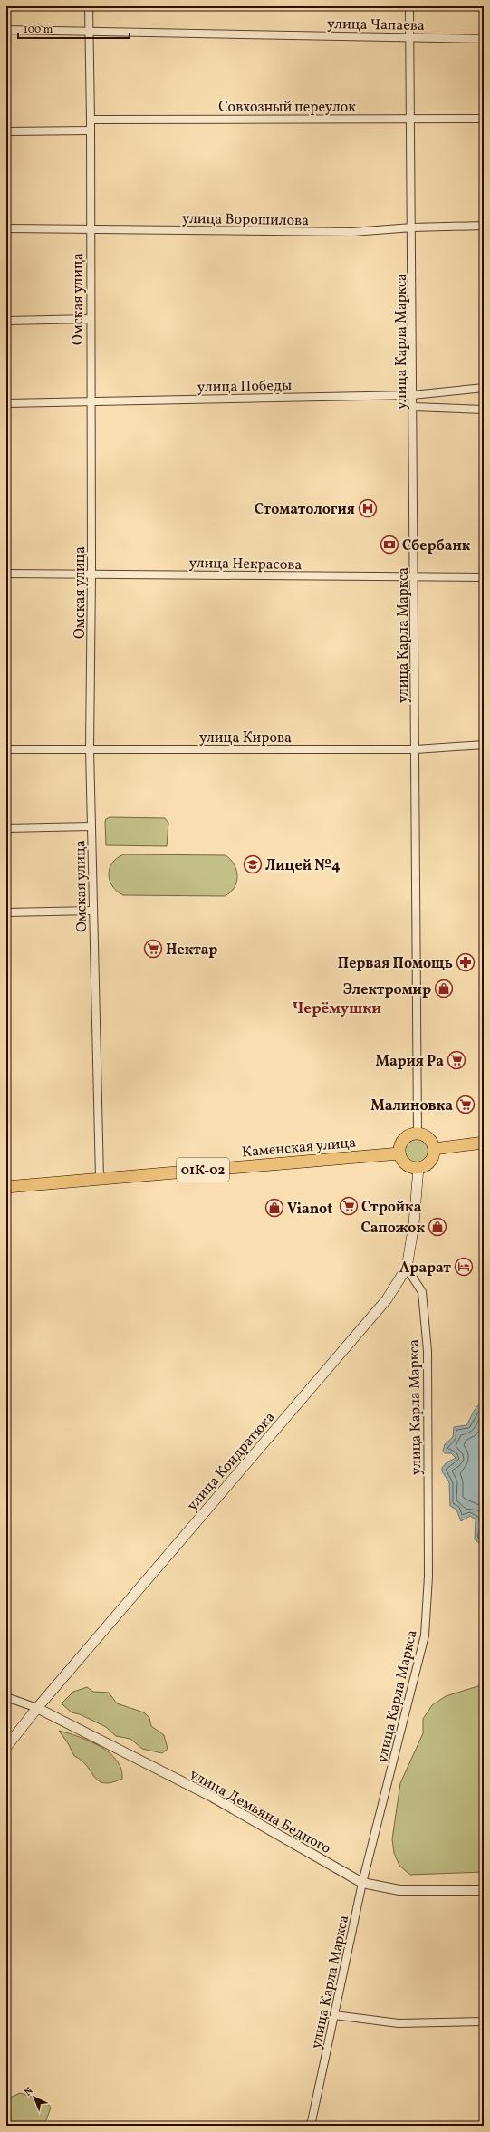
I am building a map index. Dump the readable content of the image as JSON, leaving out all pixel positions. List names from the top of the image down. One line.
{"streets":{"main road":["Каменская улица","01К-02","улица Кондратюка"],"street":["улица Чапаева","Совхозный переулок","улица Ворошилова","Омская улица","улица Карла Маркса","улица Победы","улица Некрасова","улица Кирова","улица Демьяна Бедного"]},"crossings":[["улица Чапаева","Омская улица"],["улица Чапаева","улица Карла Маркса"],["Совхозный переулок","Омская улица"],["Совхозный переулок","улица Карла Маркса"],["улица Ворошилова","Омская улица"],["улица Ворошилова","улица Карла Маркса"],["Омская улица","улица Победы"],["Омская улица","улица Некрасова"],["Омская улица","улица Кирова"],["Омская улица","Каменская улица"],["улица Карла Маркса","улица Победы"],["улица Карла Маркса","улица Некрасова"],["улица Карла Маркса","улица Кирова"],["улица Карла Маркса","Каменская улица"],["улица Карла Маркса","улица Кондратюка"],["улица Карла Маркса","улица Демьяна Бедного"],["Каменская улица","улица Кондратюка"],["улица Кондратюка","улица Демьяна Бедного"]],"districts":["Черёмушки"],"places":{"hospital":["Стоматология"],"bank":["Сбербанк"],"school or university":["Лицей №4"],"supermarket":["Нектар","Мария Ра","Малиновка","Стройка"],"pharmacy":["Первая Помощь"],"shop":["Электромир","Vianot","Сапожок"],"hotel":["Арарат"]},"scale_bar":"100 m","north":"top left"}
